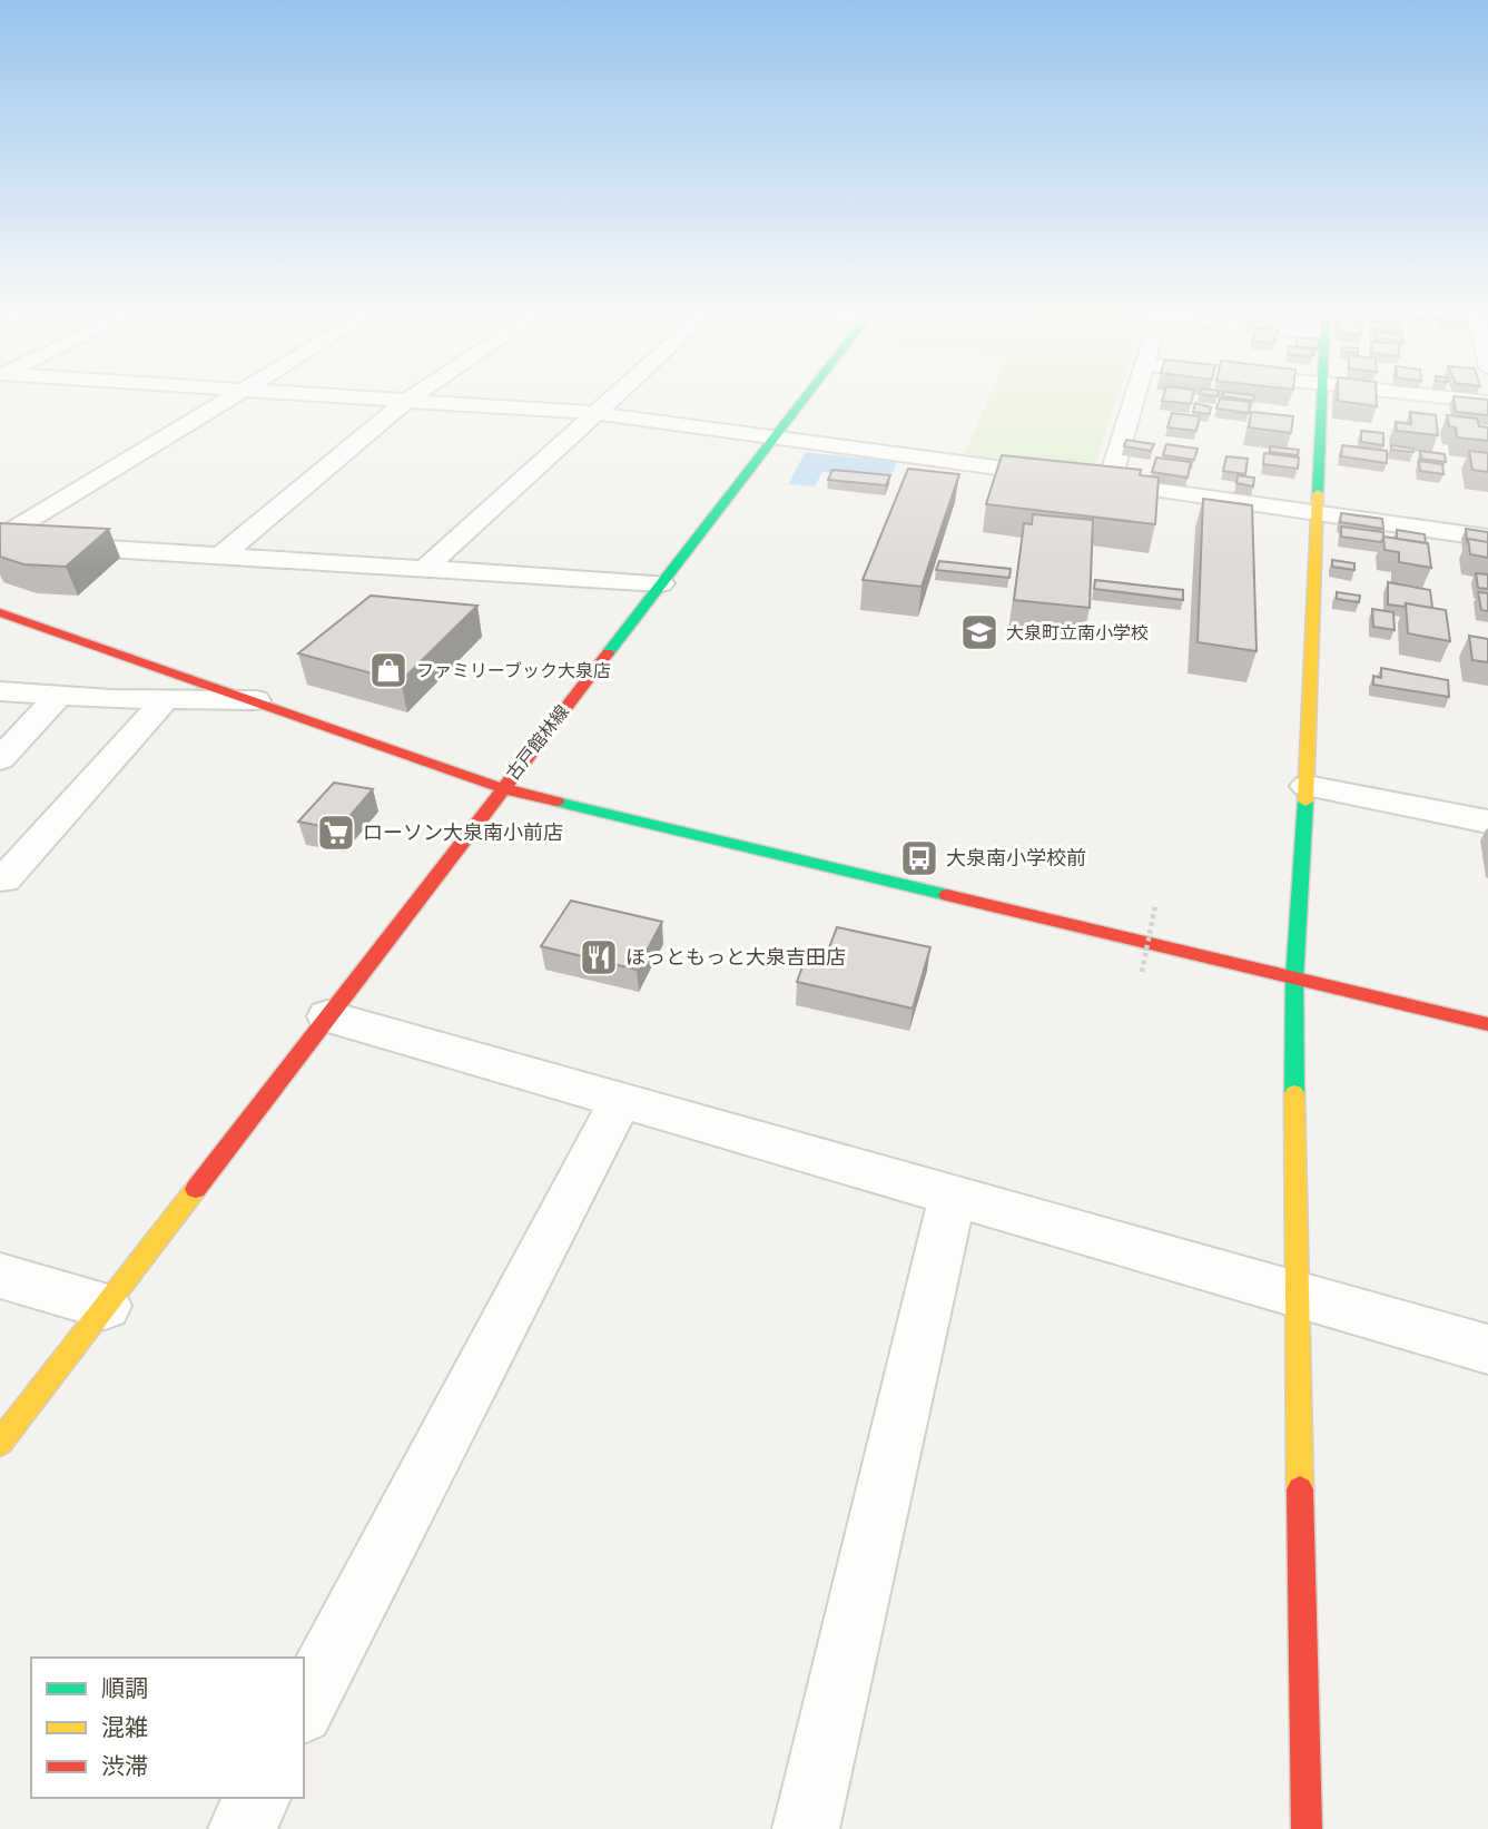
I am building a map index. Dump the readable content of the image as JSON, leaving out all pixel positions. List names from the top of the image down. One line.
{"streets":{"street":["古戸館林線"]},"places":{"school or university":["大泉町立南小学校"],"shop":["ファミリーブック大泉店"],"supermarket":["ローソン大泉南小前店"],"bus stop":["大泉南小学校前"],"restaurant":["ほっともっと大泉吉田店"]},"legend":["順調","混雑","渋滞"]}
